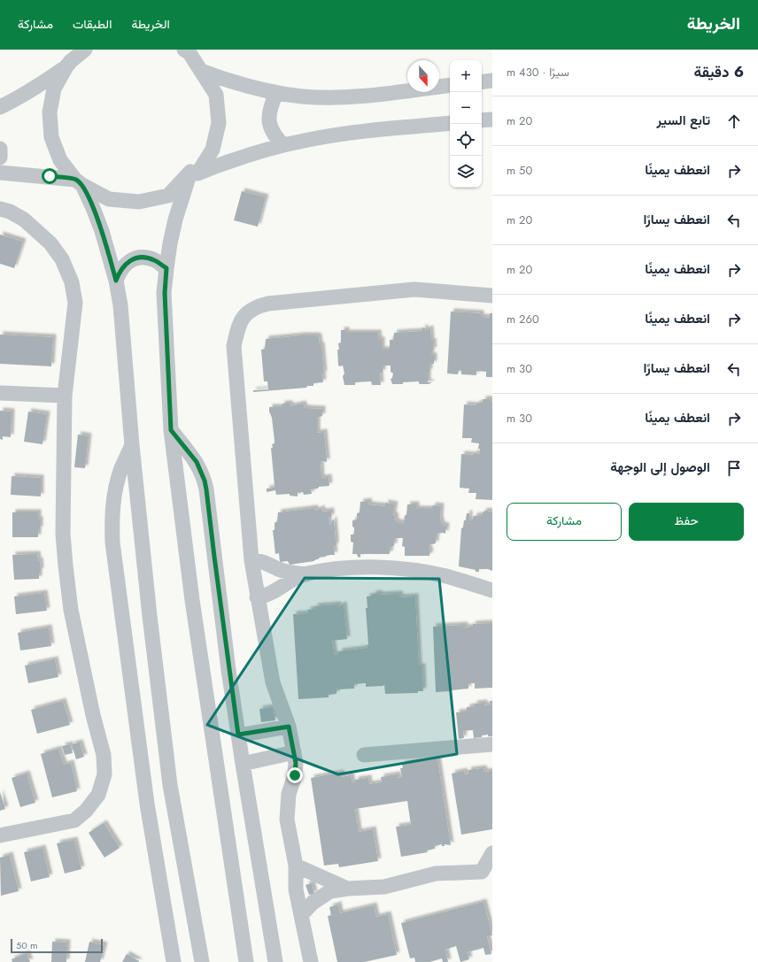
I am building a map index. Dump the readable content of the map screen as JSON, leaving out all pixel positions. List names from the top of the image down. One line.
{"scale_bar":"50 m","north":"bottom","page":{"header":"الخريطة","nav":["الخريطة","الطبقات","مشاركة"],"heading":["6 دقيقة","سيرًا · 430 m"],"map_buttons":["+","−"],"list":[["تابع السير","20 m"],["انعطف يمينًا","50 m"],["انعطف يسارًا","20 m"],["انعطف يمينًا","20 m"],["انعطف يمينًا","260 m"],["انعطف يسارًا","30 m"],["انعطف يمينًا","30 m"],"الوصول إلى الوجهة"],"buttons":["حفظ","مشاركة"],"scale":"50 m"}}
